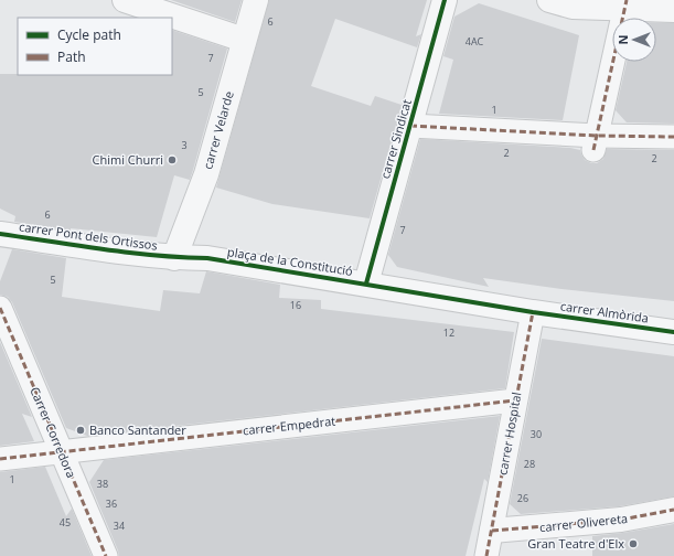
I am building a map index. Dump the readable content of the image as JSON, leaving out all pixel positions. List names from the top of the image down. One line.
{"streets":{"street":["carrer Velarde","carrer Sindicat","carrer Pont dels Ortissos","plaça de la Constitució","carrer Almòrida","carrer Empedrat","Carrer Corredora","carrer Hospital","carrer Olivereta"]},"crossings":[["carrer Velarde","carrer Pont dels Ortissos"],["carrer Velarde","plaça de la Constitució"],["carrer Sindicat","plaça de la Constitució"],["carrer Pont dels Ortissos","plaça de la Constitució"],["plaça de la Constitució","carrer Almòrida"],["plaça de la Constitució","carrer Hospital"],["carrer Almòrida","carrer Hospital"],["carrer Empedrat","Carrer Corredora"],["carrer Empedrat","carrer Hospital"],["carrer Hospital","carrer Olivereta"]],"places":["Chimi Churri","Banco Santander","Gran Teatre d'Elx"],"house_numbers":["6","4AC","7","5","1","3","2","2","6","7","5","16","12","30","28","1","38","26","36","45","34"],"legend":["Cycle path","Path"],"north":"left"}
